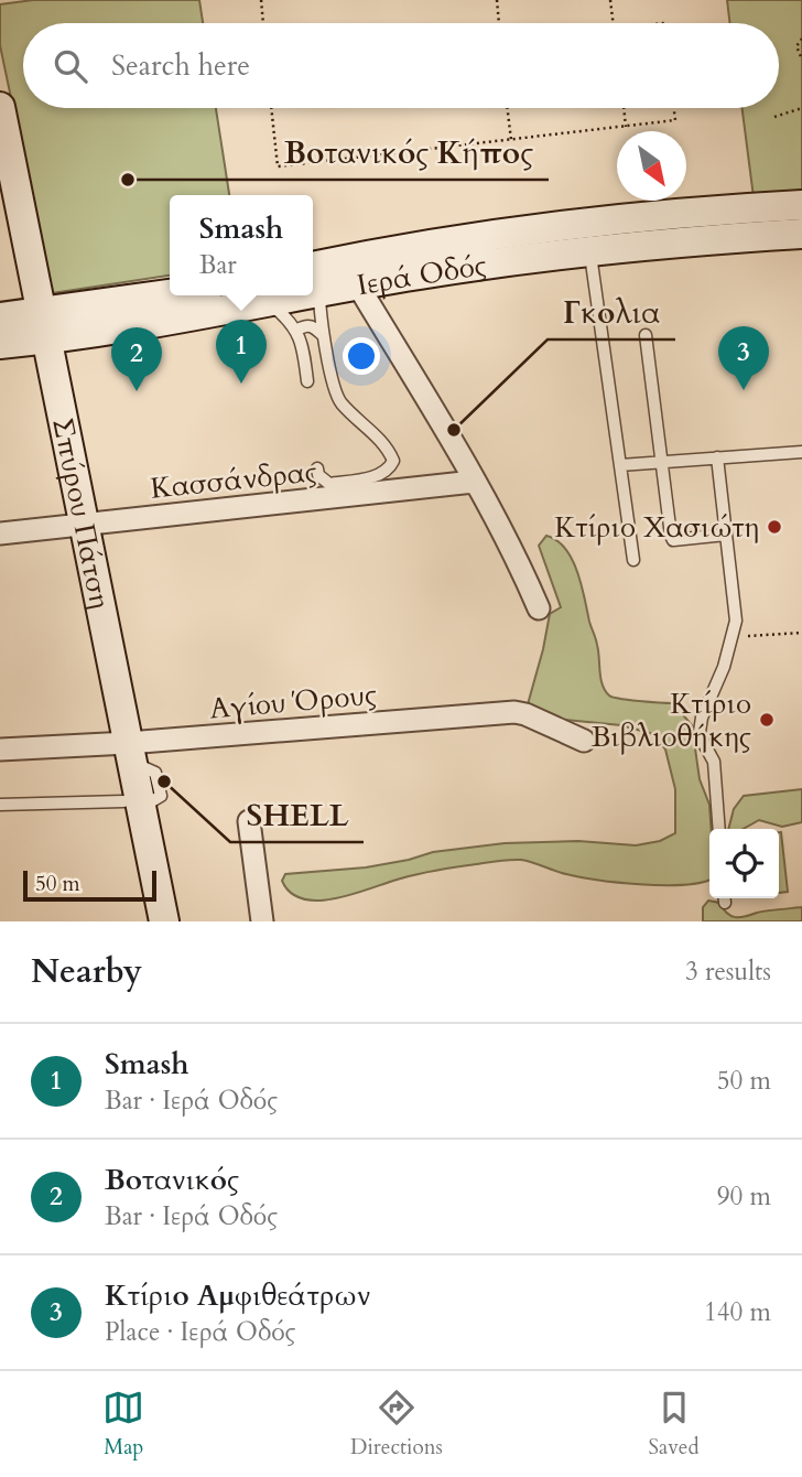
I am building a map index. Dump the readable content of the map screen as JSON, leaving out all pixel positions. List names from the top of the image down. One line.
{"streets":{"main road":["Ιερά Οδός","Σπύρου Πάτση"],"street":["Κασσάνδρας","Αγίου Όρους"]},"crossings":[["Ιερά Οδός","Σπύρου Πάτση"],["Κασσάνδρας","Σπύρου Πάτση"],["Σπύρου Πάτση","Αγίου Όρους"]],"places":["Βοτανικός Κήπος","Γκολια","Κτίριο Χασιώτη","Κτίριο Βιβλιοθήκης","SHELL"],"scale_bar":"50 m","north":"bottom right","page":{"search":"Search here","popup":["Smash","Bar"],"pins":["1","3","2"],"scale":"50 m","heading":["Nearby","3 results"],"list":[{"mark":"1","name":"Smash","note":"Bar · Ιερά Οδός","value":"50 m"},{"mark":"2","name":"Βοτανικός","note":"Bar · Ιερά Οδός","value":"90 m"},{"mark":"3","name":"Κτίριο Αμφιθεάτρων","note":"Place · Ιερά Οδός","value":"140 m"}],"nav":["Map","Directions","Saved"]}}
